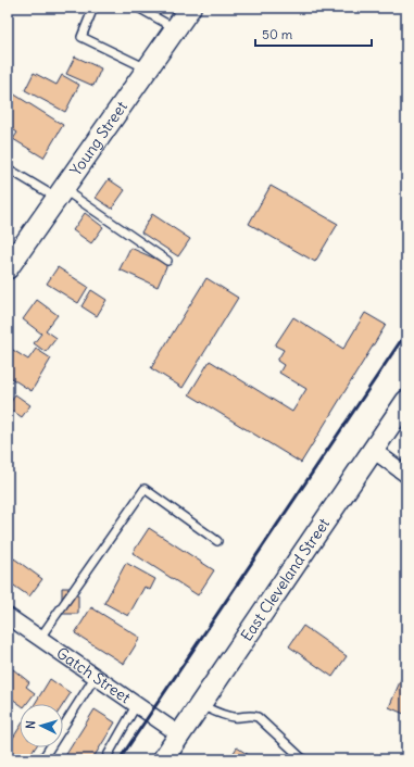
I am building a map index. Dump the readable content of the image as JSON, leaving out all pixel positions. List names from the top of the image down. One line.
{"streets":{"street":["Young Street","East Cleveland Street","Gatch Street"]},"crossings":[["East Cleveland Street","Gatch Street"]],"scale_bar":"50 m","north":"left"}
